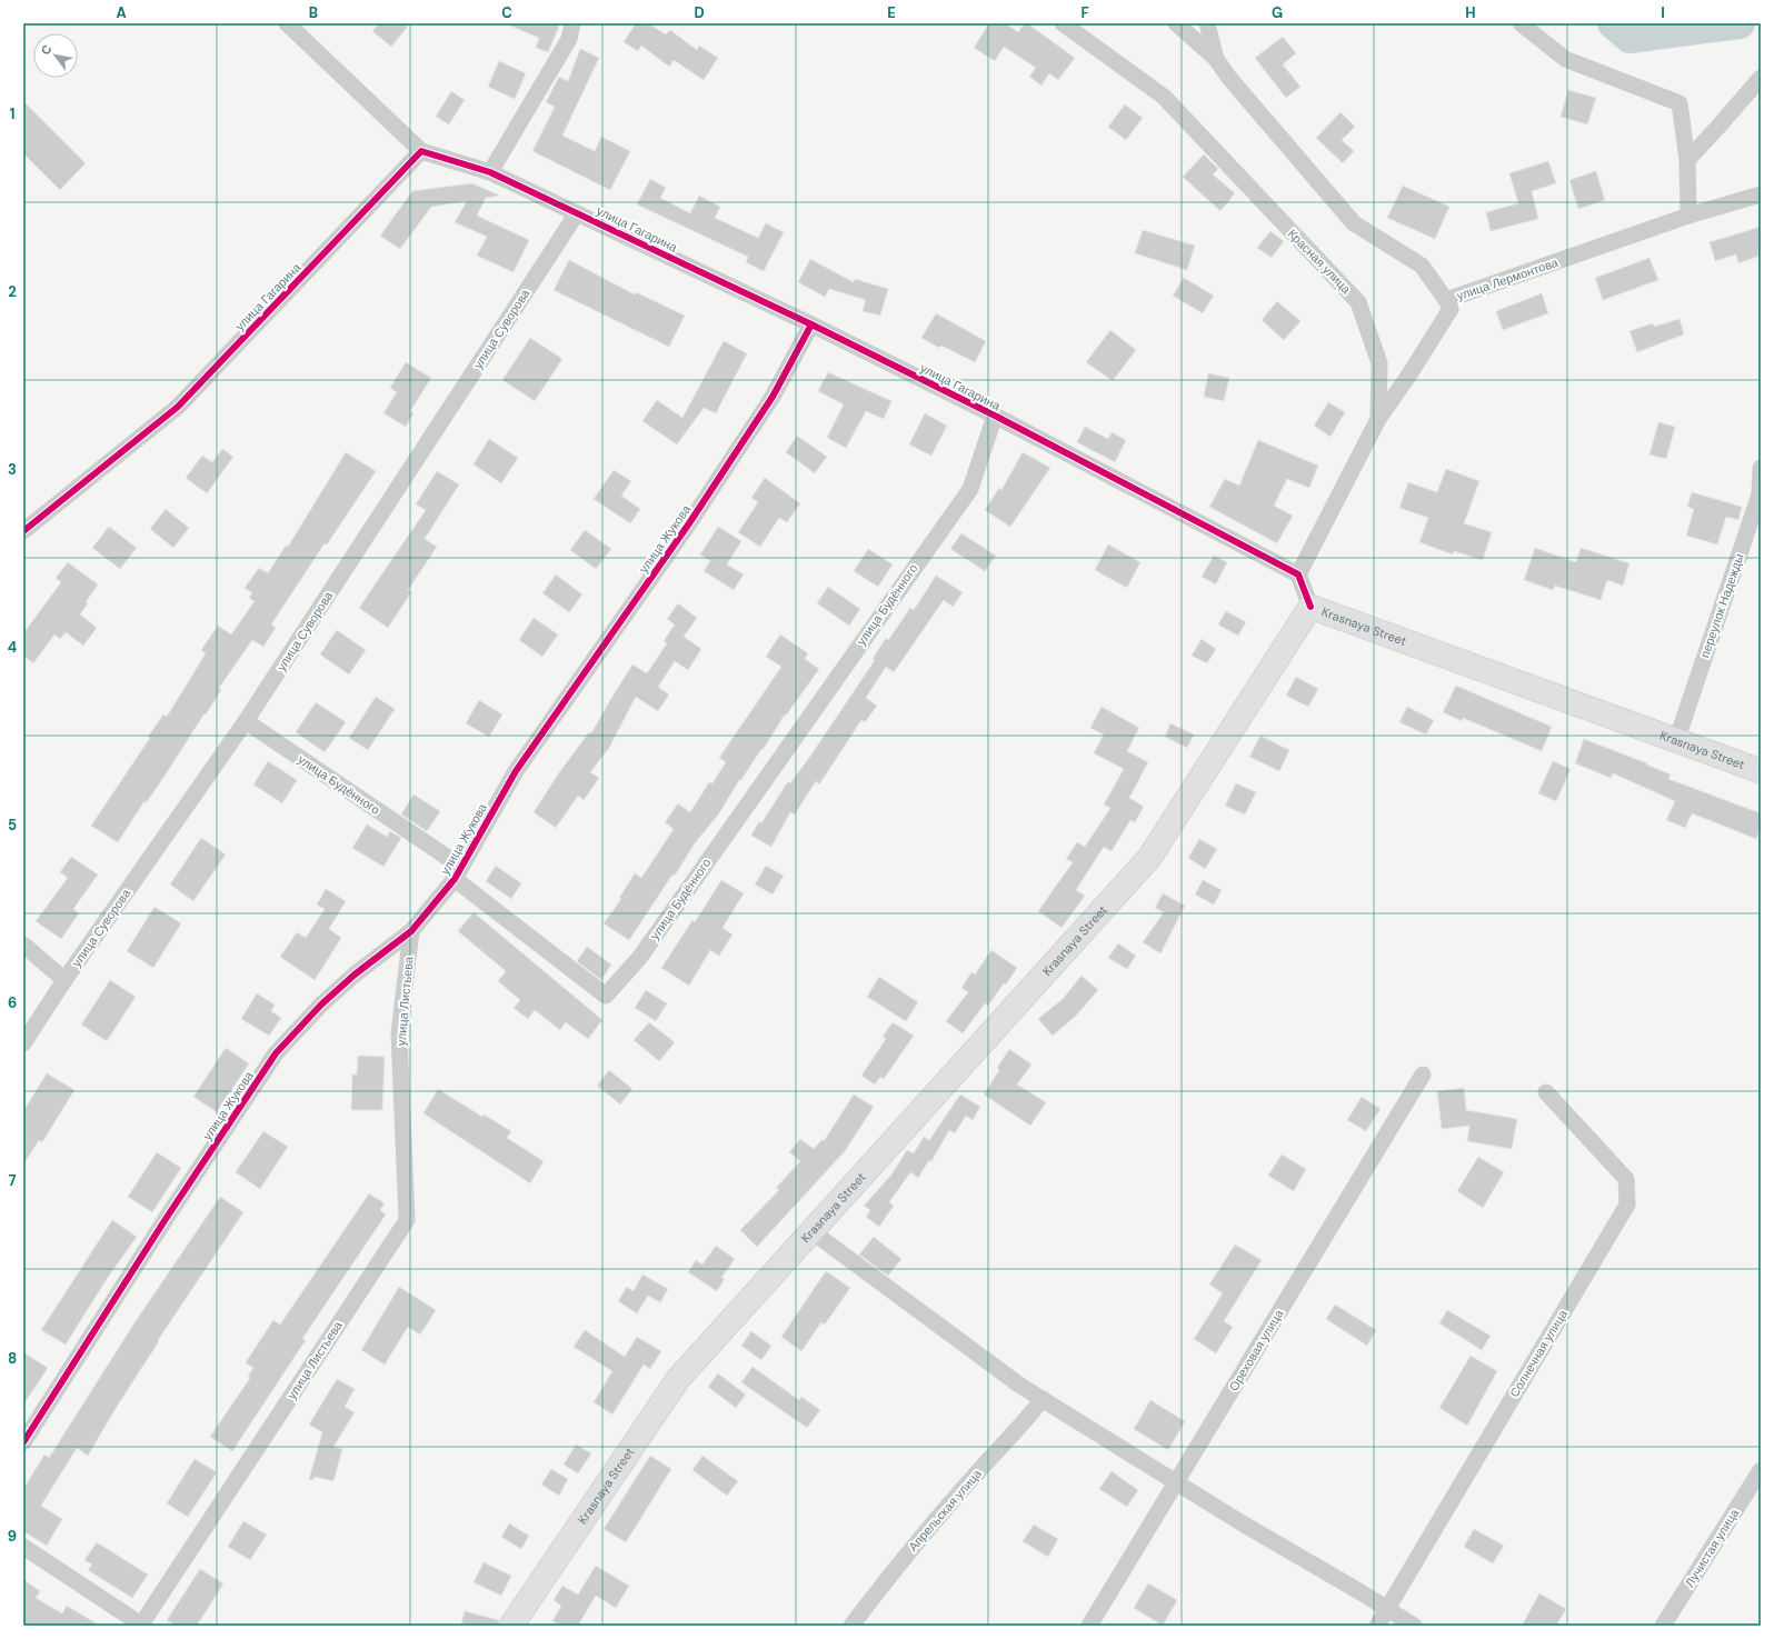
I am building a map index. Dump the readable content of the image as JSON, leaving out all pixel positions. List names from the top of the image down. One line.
{"streets":{"main road":["Krasnaya Street"],"street":["улица Гагарина","Красная улица","улица Лермонтова","улица Суворова","улица Жукова","улица Будённого","переулок Надежды","улица Листьева","Ореховая улица","Солнечная улица","Апрельская улица","Лучистая улица"]},"crossings":[["улица Гагарина","Красная улица"],["улица Гагарина","улица Суворова"],["улица Гагарина","улица Жукова"],["улица Гагарина","улица Будённого"],["улица Суворова","улица Будённого"],["улица Жукова","улица Будённого"],["улица Жукова","улица Листьева"],["переулок Надежды","Krasnaya Street"]],"north":"top left","grid":{"columns":["A","B","C","D","E","F","G","H","I"],"rows":["1","2","3","4","5","6","7","8","9"]}}
